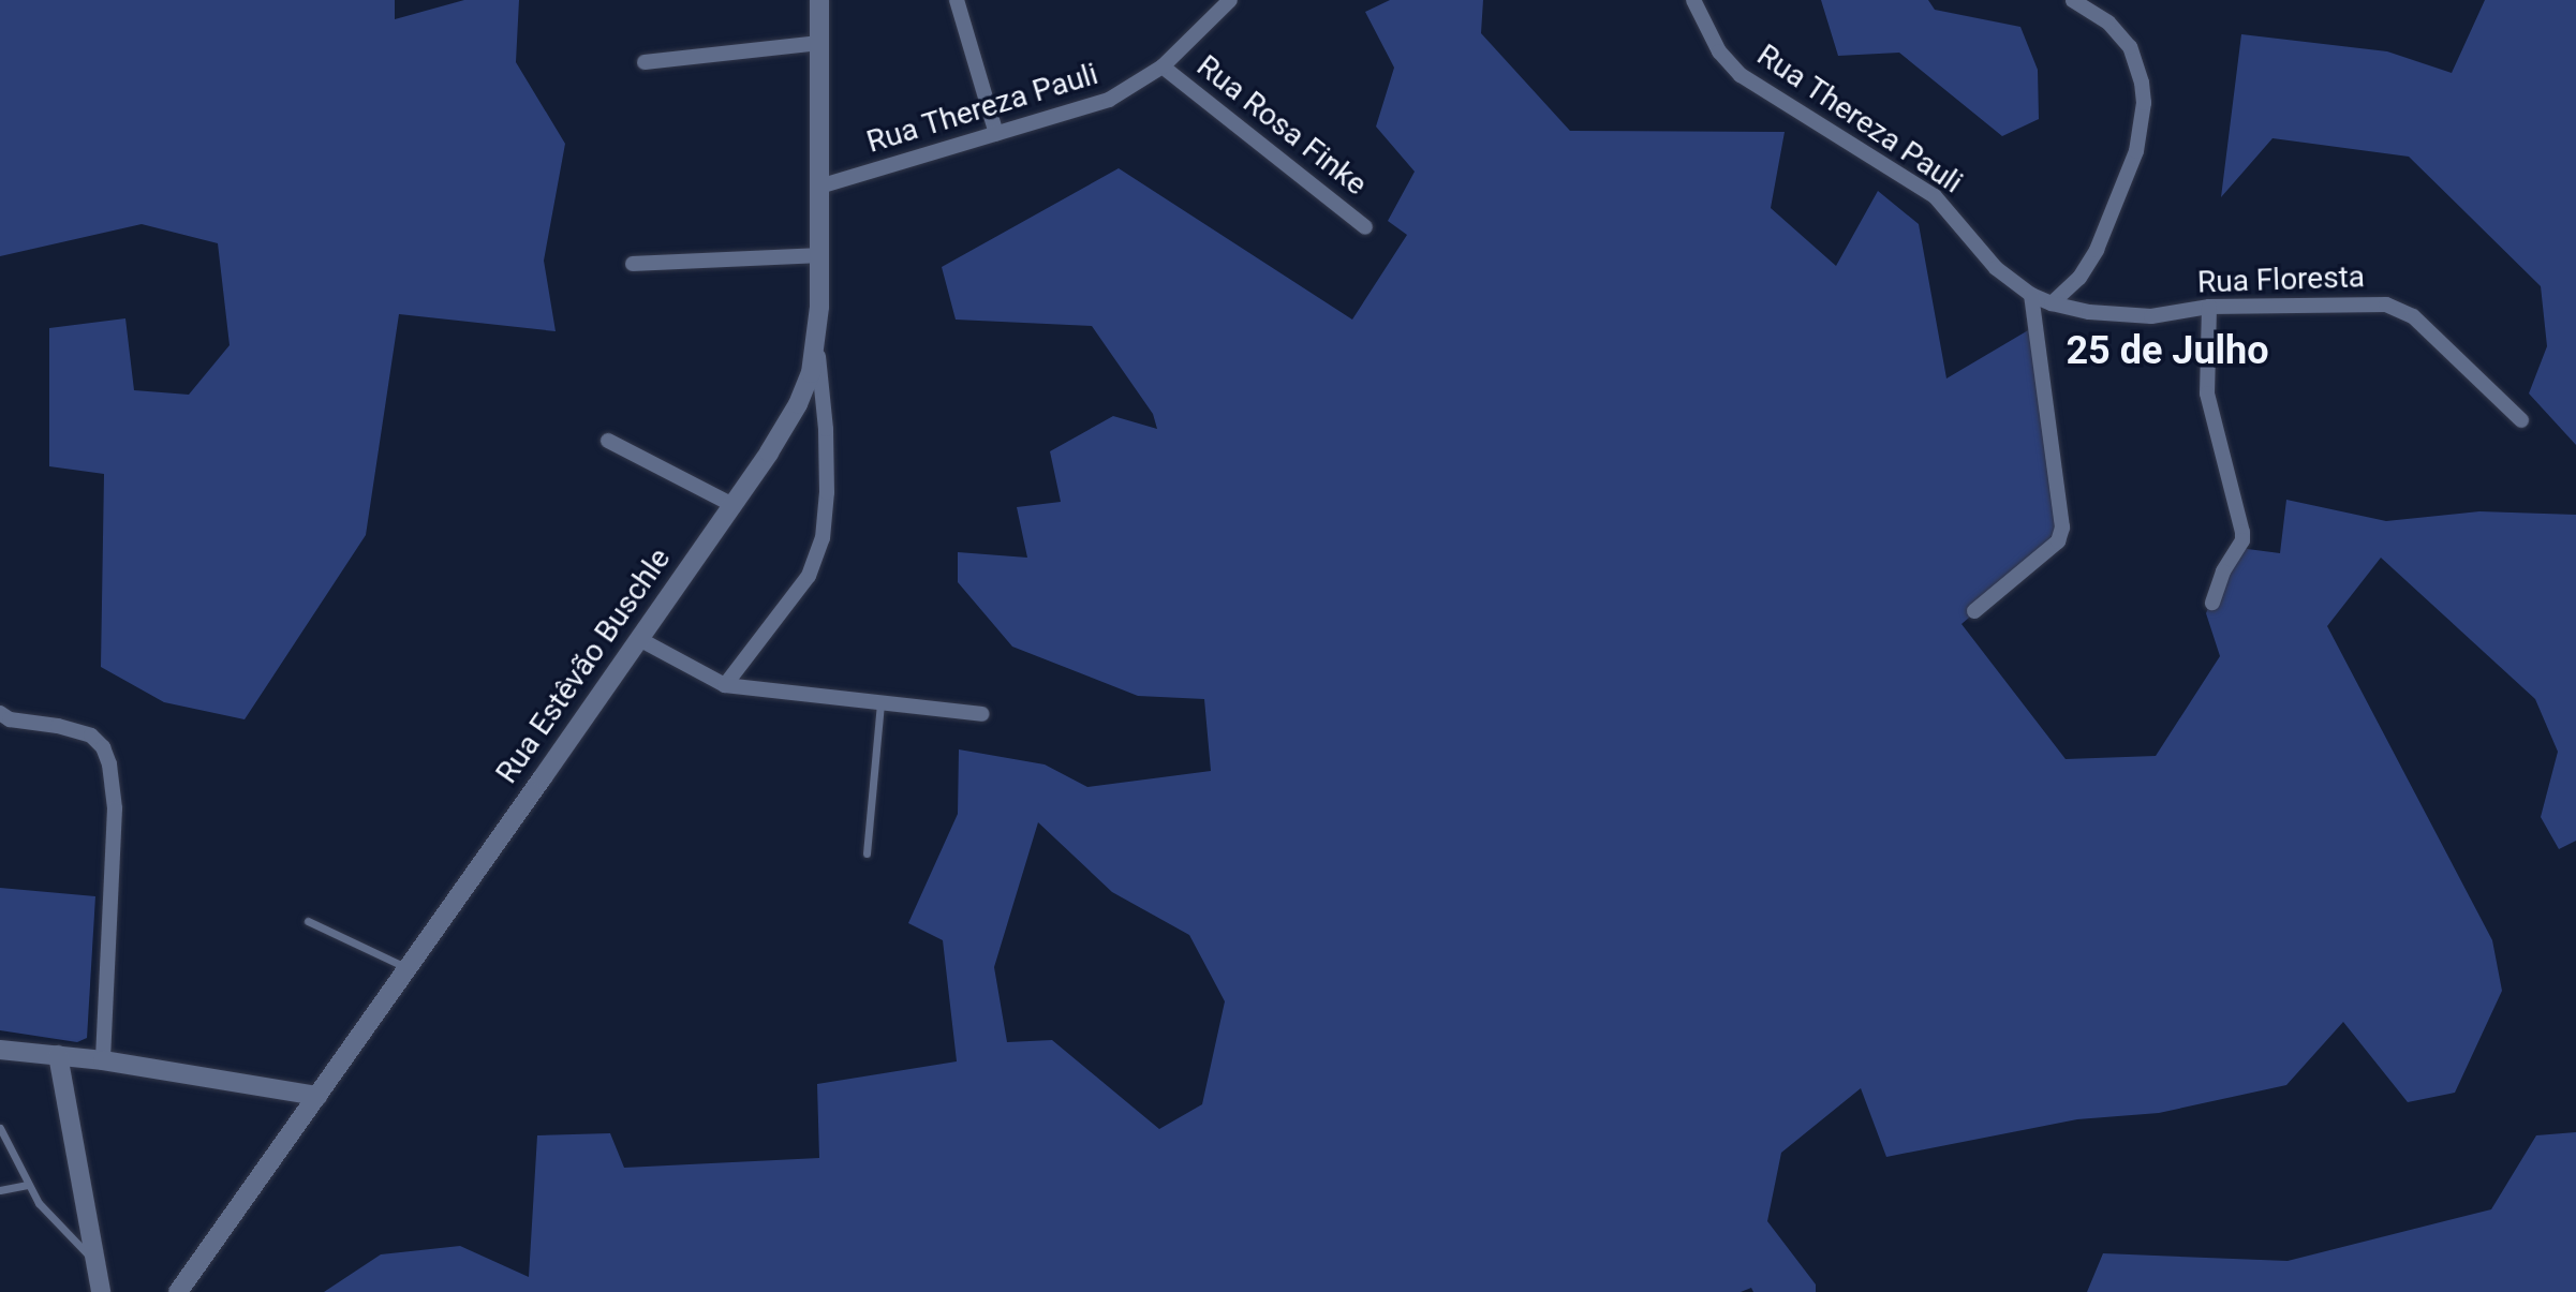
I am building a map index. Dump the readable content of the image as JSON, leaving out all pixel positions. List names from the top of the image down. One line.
{"streets":{"street":["Rua Thereza Pauli","Rua Rosa Finke","Rua Floresta","Rua Estêvão Buschle"]},"crossings":[["Rua Thereza Pauli","Rua Rosa Finke"],["Rua Thereza Pauli","Rua Floresta"],["Rua Thereza Pauli","Rua Estêvão Buschle"]],"districts":["25 de Julho"]}
